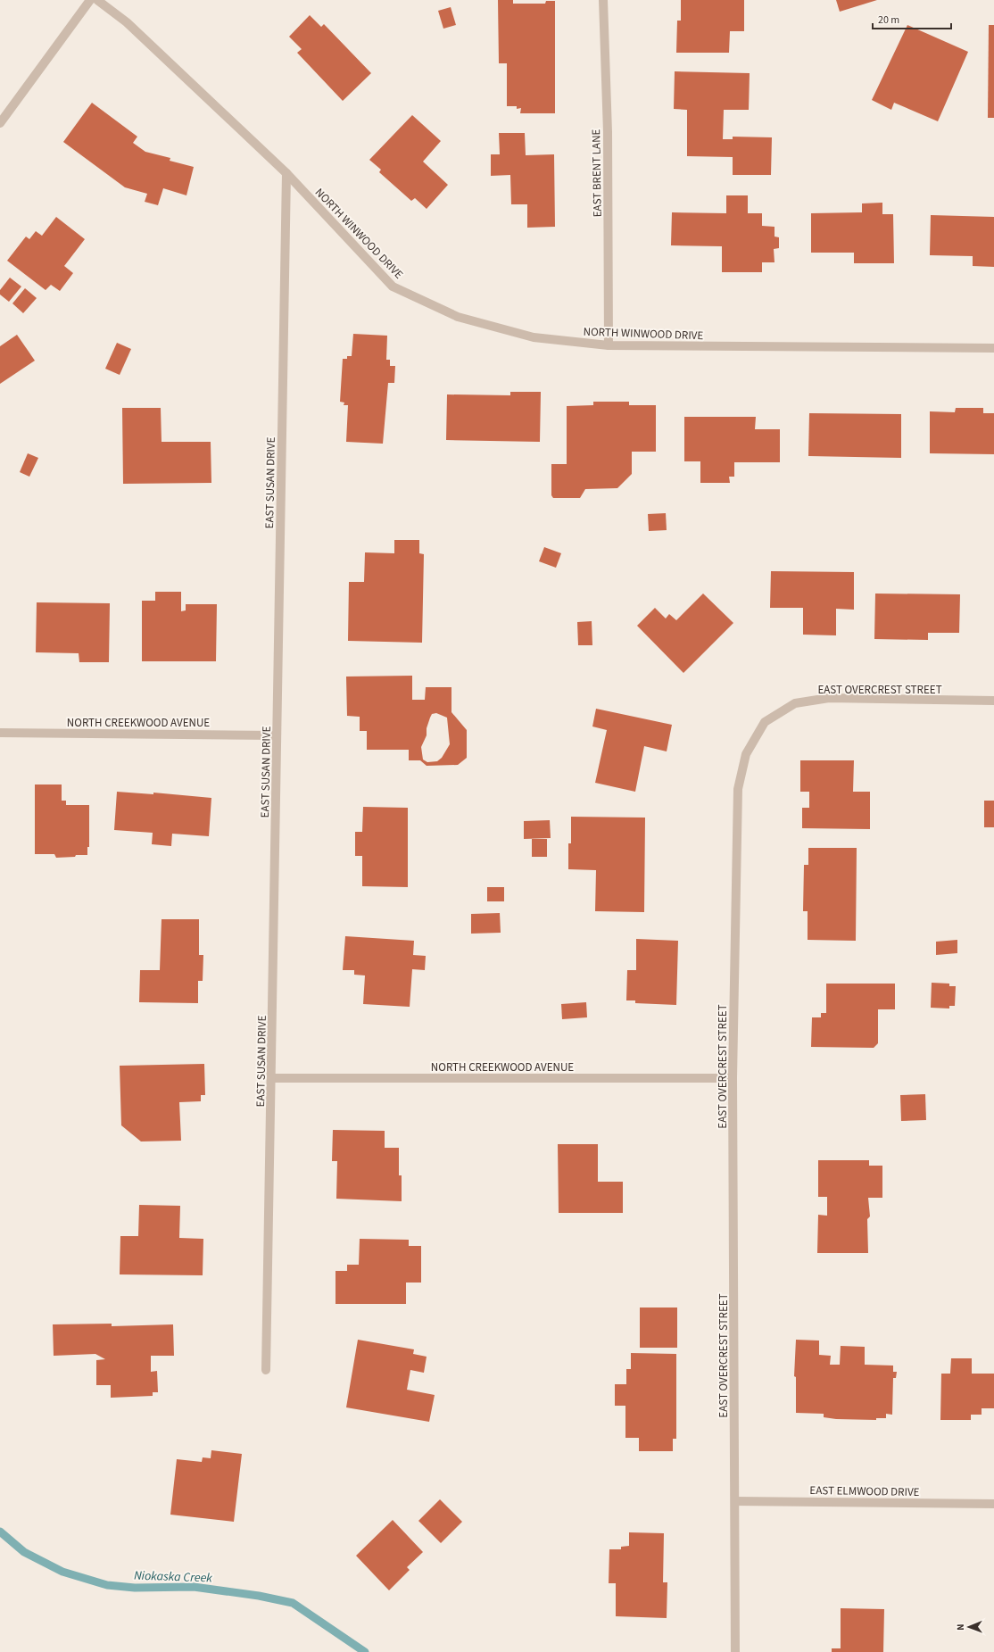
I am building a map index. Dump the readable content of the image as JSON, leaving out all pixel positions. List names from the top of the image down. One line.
{"streets":{"street":["EAST BRENT LANE","NORTH WINWOOD DRIVE","EAST SUSAN DRIVE","EAST OVERCREST STREET","NORTH CREEKWOOD AVENUE","EAST ELMWOOD DRIVE"]},"crossings":[["EAST BRENT LANE","NORTH WINWOOD DRIVE"],["NORTH WINWOOD DRIVE","EAST SUSAN DRIVE"],["EAST SUSAN DRIVE","NORTH CREEKWOOD AVENUE"],["EAST OVERCREST STREET","NORTH CREEKWOOD AVENUE"],["EAST OVERCREST STREET","EAST ELMWOOD DRIVE"]],"water":["Niokaska Creek"],"scale_bar":"20 m","north":"left"}
